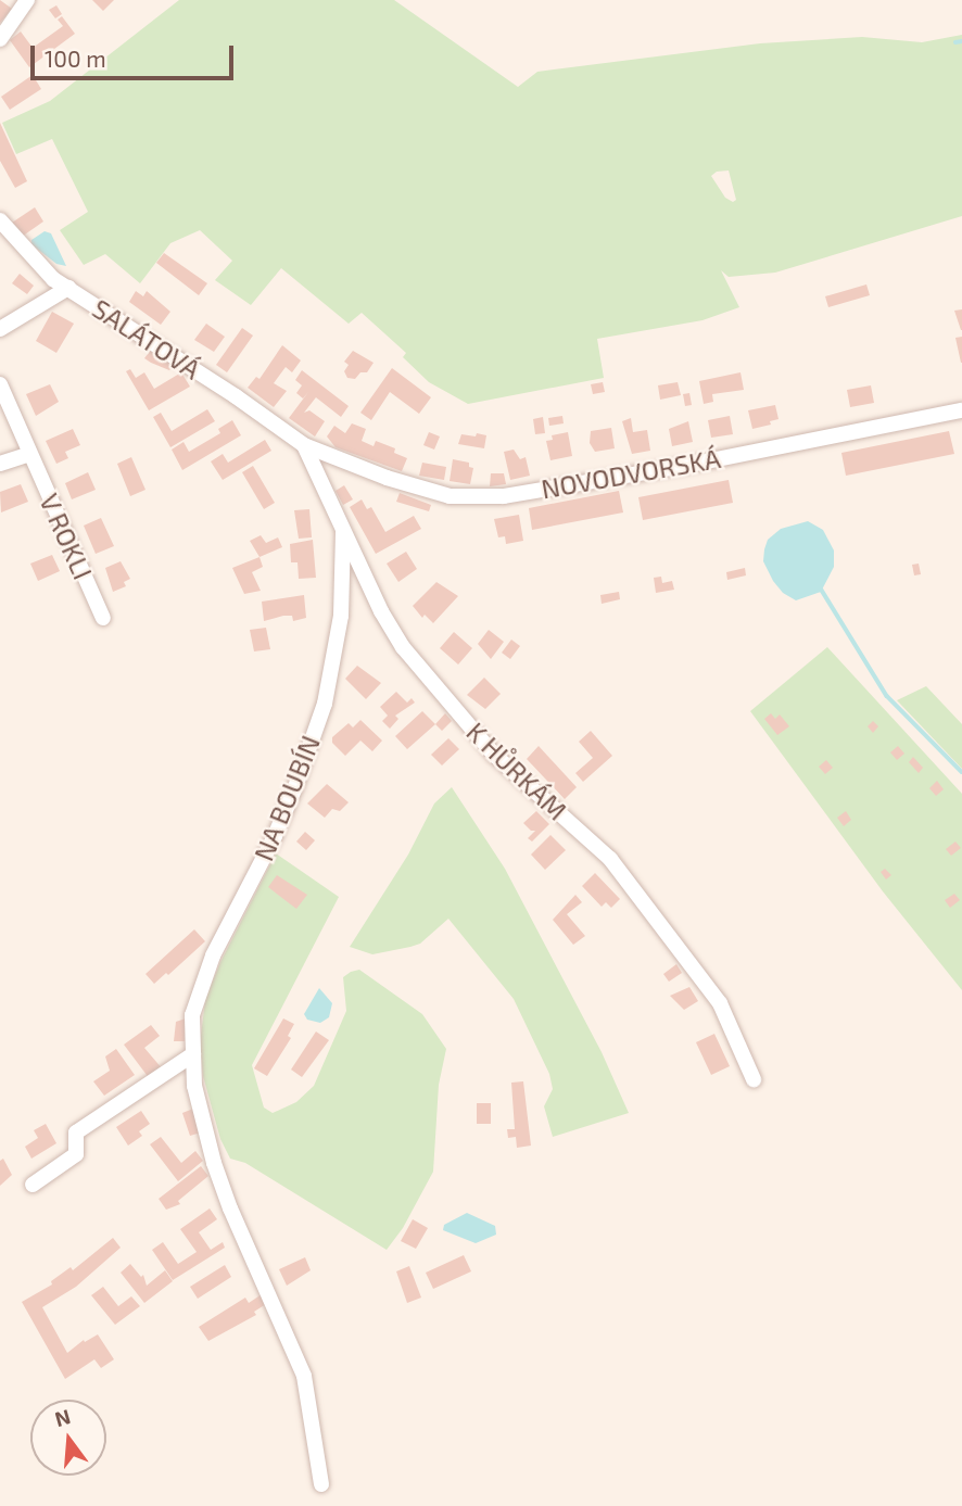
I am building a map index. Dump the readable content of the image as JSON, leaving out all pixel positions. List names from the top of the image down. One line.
{"streets":{"street":["SALÁTOVÁ","NOVODVORSKÁ","V ROKLI","K HŮRKÁM","NA BOUBÍN"]},"crossings":[["SALÁTOVÁ","NOVODVORSKÁ"],["SALÁTOVÁ","K HŮRKÁM"],["NOVODVORSKÁ","K HŮRKÁM"],["K HŮRKÁM","NA BOUBÍN"]],"scale_bar":"100 m","north":"top"}
